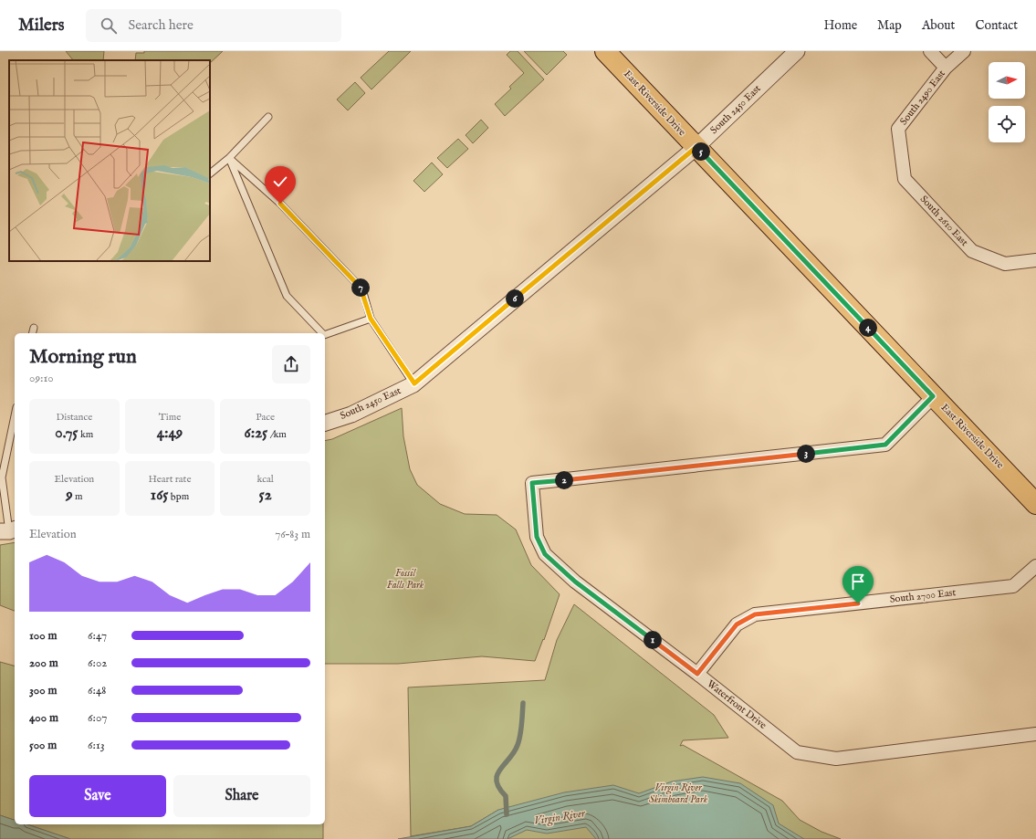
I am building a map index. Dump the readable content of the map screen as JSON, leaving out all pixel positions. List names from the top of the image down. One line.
{"streets":{"main road":["East Riverside Drive"],"street":["South 2490 East","South 2450 East","South 2610 East","South 2700 East","Waterfront Drive"]},"crossings":[["South 2490 East","South 2610 East"],["East Riverside Drive","South 2450 East"],["East Riverside Drive","Waterfront Drive"],["South 2700 East","Waterfront Drive"]],"water":["Virgin River"],"parks":["Fossil Falls Park","Virgin River Skimboard Park"],"north":"right","page":{"header":"Milers","search":"Search here","nav":["Home","Map","About","Contact"],"pins":["5","7","6","4","3","2","1"],"heading":["Morning run","09:10"],"stats":[["Distance","0.75 km"],["Time","4:49"],["Pace","6:25 /km"],["Elevation","9 m"],["Heart rate","165 bpm"],["kcal","52"]],"chart":["Elevation","76–83 m"],"list":[{"name":"100 m","note":"6:47"},{"name":"200 m","note":"6:02"},{"name":"300 m","note":"6:48"},{"name":"400 m","note":"6:07"},{"name":"500 m","note":"6:13"}],"buttons":["Save","Share"]}}
